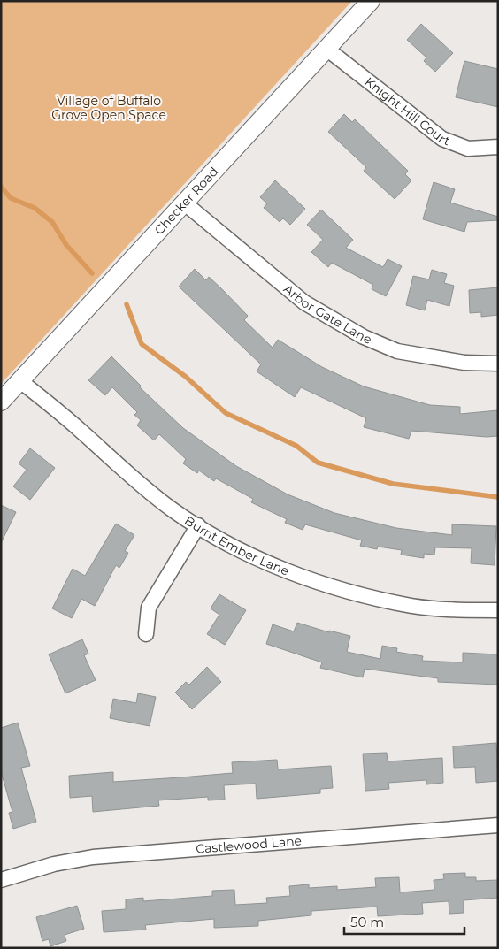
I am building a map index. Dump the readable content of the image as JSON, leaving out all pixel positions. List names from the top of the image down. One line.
{"streets":{"street":["Knight Hill Court","Checker Road","Arbor Gate Lane","Burnt Ember Lane","Castlewood Lane"]},"crossings":[["Knight Hill Court","Checker Road"],["Checker Road","Arbor Gate Lane"],["Checker Road","Burnt Ember Lane"]],"parks":["Village of Buffalo Grove Open Space"],"scale_bar":"50 m"}
